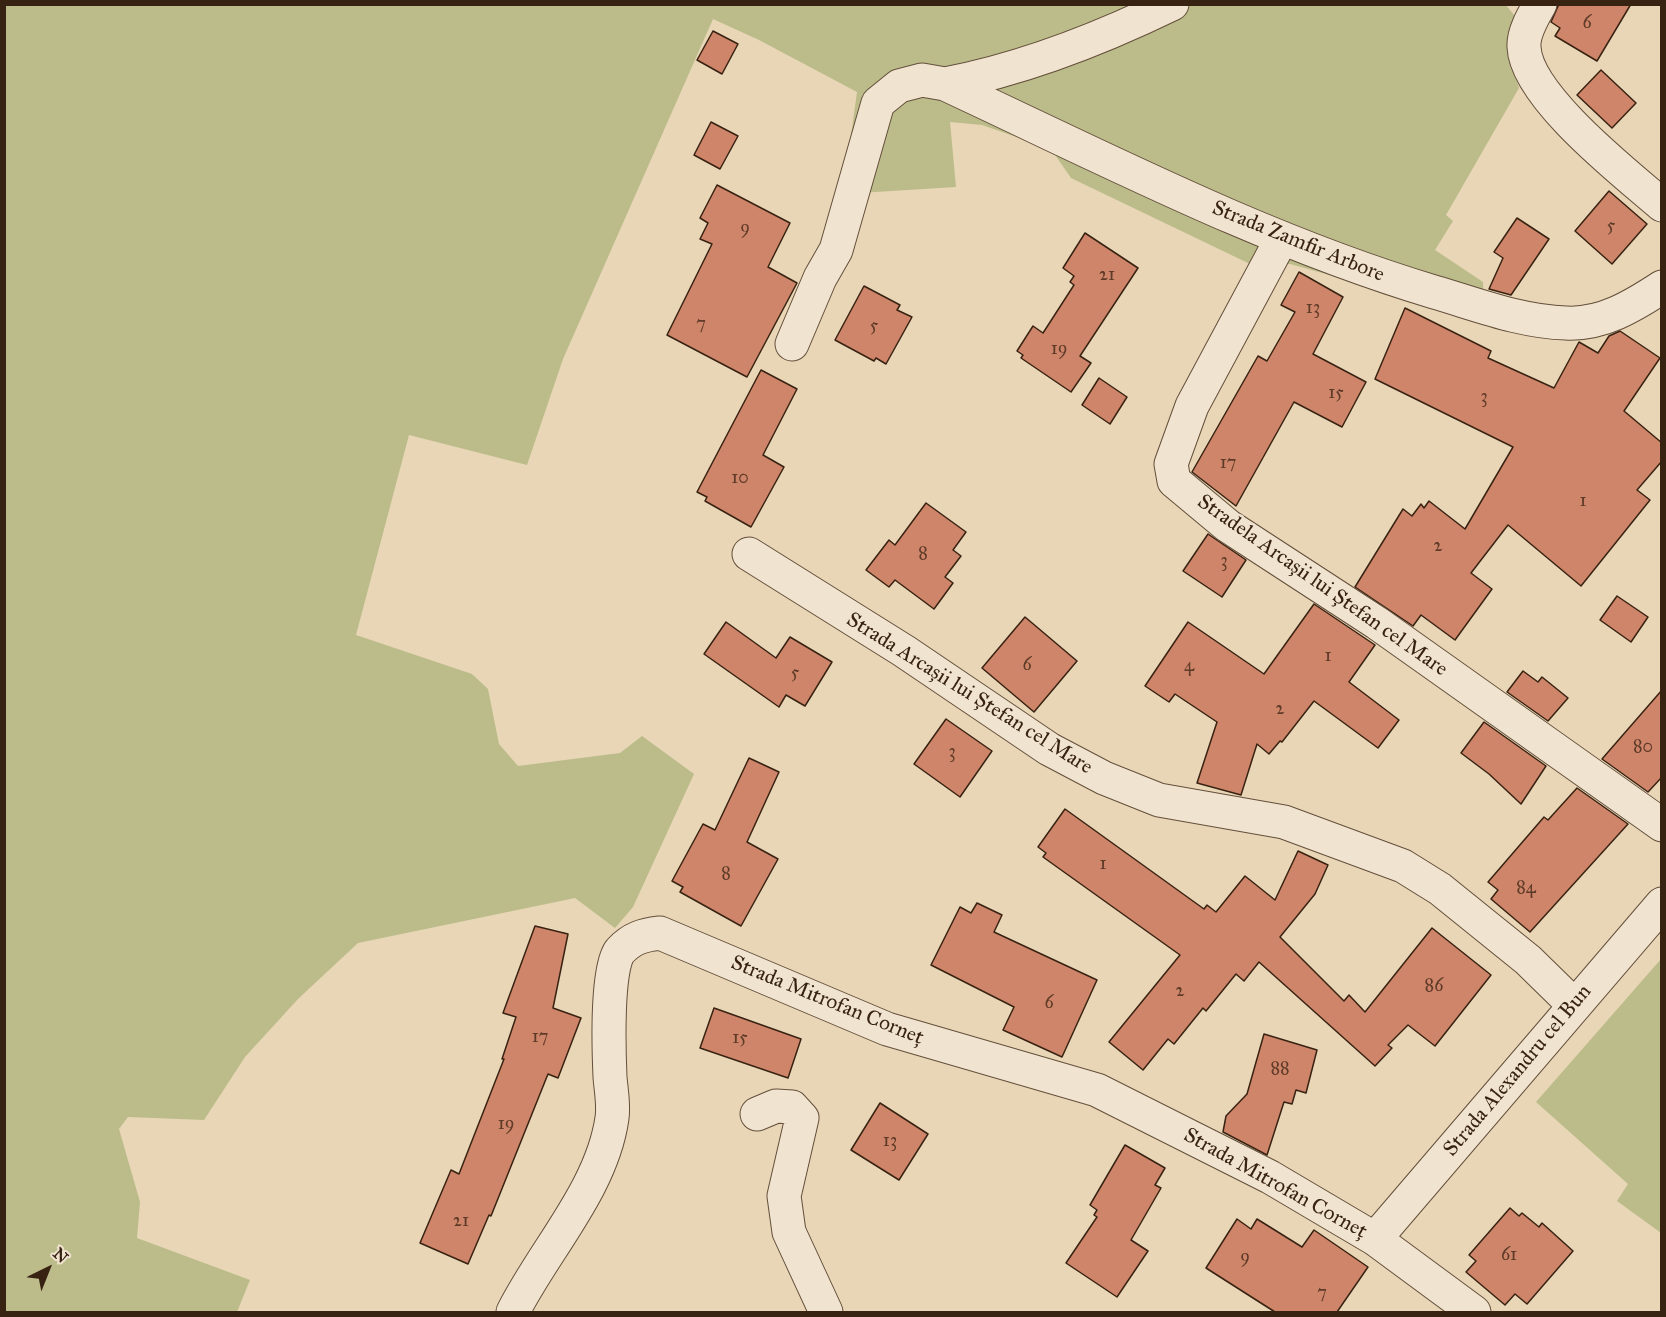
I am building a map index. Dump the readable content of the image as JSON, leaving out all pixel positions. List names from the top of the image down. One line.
{"streets":{"street":["Strada Zamfir Arbore","Stradela Arcașii lui Ștefan cel Mare","Strada Arcașii lui Ștefan cel Mare","Strada Mitrofan Corneț","Strada Alexandru cel Bun"]},"crossings":[["Strada Zamfir Arbore","Stradela Arcașii lui Ștefan cel Mare"],["Strada Arcașii lui Ștefan cel Mare","Strada Alexandru cel Bun"],["Strada Mitrofan Corneț","Strada Alexandru cel Bun"]],"house_numbers":["6","5","9","21","13","7","5","19","15","3","17","10","1","2","8","3","1","6","4","5","2","80","3","1","8","84","86","2","6","17","15","88","19","13","21","61","9","7"],"north":"top right"}
